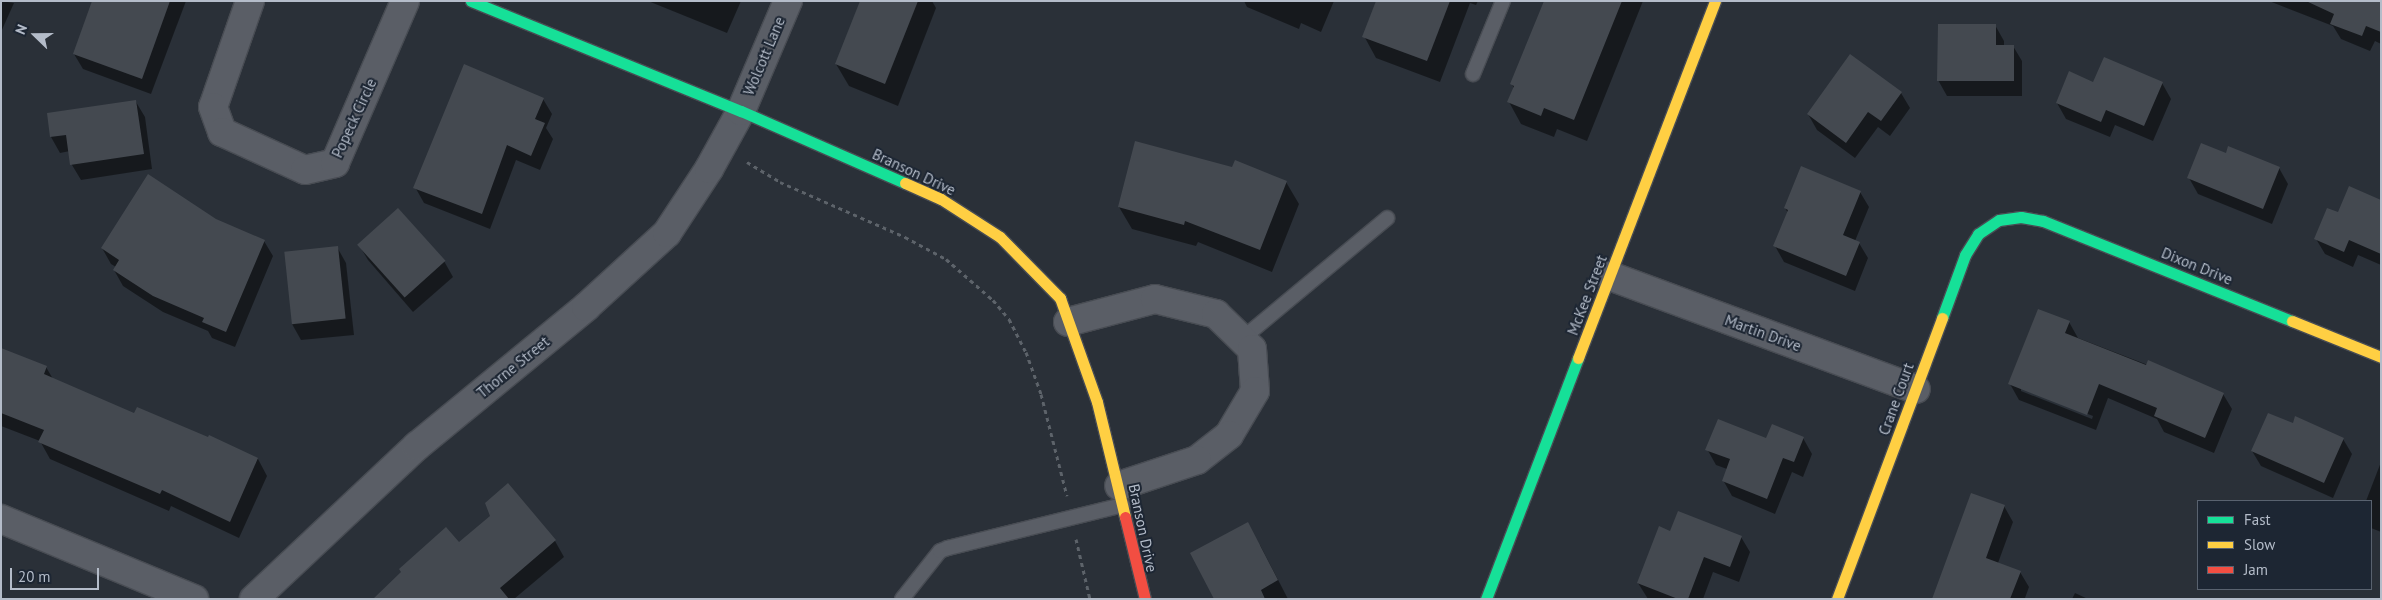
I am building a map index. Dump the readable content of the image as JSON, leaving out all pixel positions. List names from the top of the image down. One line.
{"streets":{"street":["Wolcott Lane","Popeck Circle","Branson Drive","Dixon Drive","McKee Street","Martin Drive","Thorne Street","Crane Court"]},"crossings":[["Wolcott Lane","Branson Drive"],["Wolcott Lane","Thorne Street"],["Branson Drive","Thorne Street"],["Dixon Drive","Crane Court"],["McKee Street","Martin Drive"],["Martin Drive","Crane Court"]],"legend":["Fast","Slow","Jam"],"scale_bar":"20 m","north":"left"}
